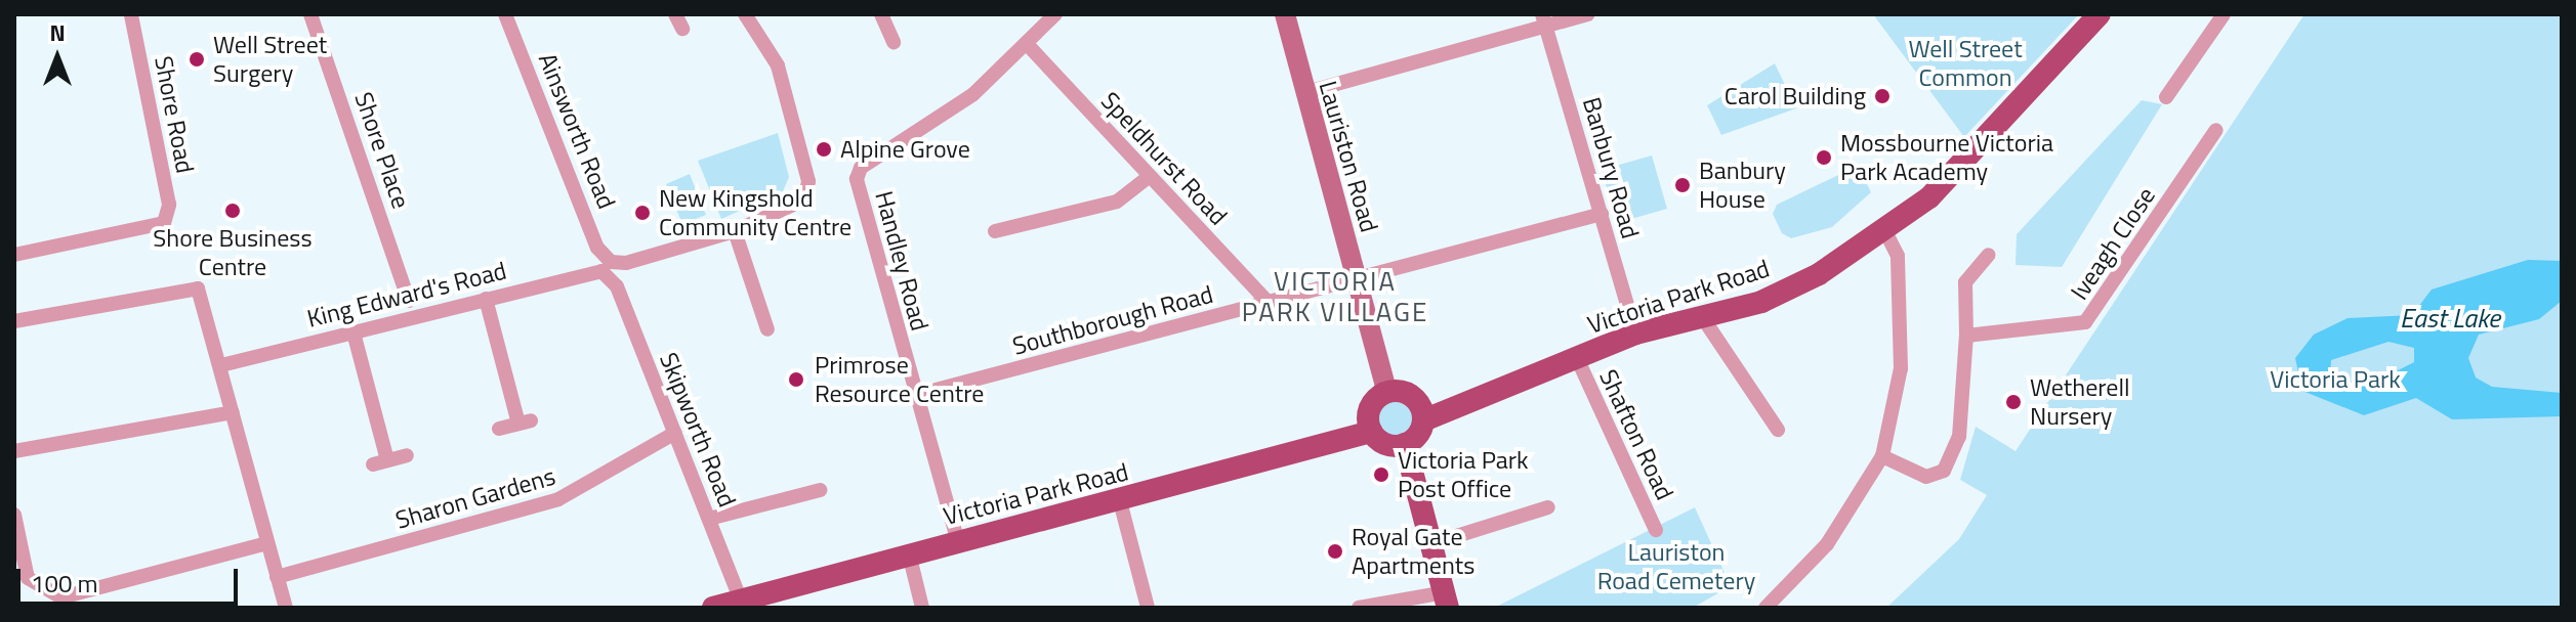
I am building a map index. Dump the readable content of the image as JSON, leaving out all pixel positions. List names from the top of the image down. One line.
{"streets":{"main road":["Victoria Park Road"],"street":["Shore Road","Ainsworth Road","Shore Place","Lauriston Road","Speldhurst Road","Banbury Road","Iveagh Close","Handley Road","King Edward's Road","Southborough Road","Skipworth Road","Shafton Road","Sharon Gardens"]},"crossings":[["Ainsworth Road","King Edward's Road"],["Ainsworth Road","Skipworth Road"],["Lauriston Road","Victoria Park Road"],["Lauriston Road","Southborough Road"],["Speldhurst Road","Handley Road"],["Speldhurst Road","Southborough Road"],["Banbury Road","Victoria Park Road"],["Banbury Road","Southborough Road"],["Handley Road","Victoria Park Road"],["Handley Road","Southborough Road"],["King Edward's Road","Skipworth Road"],["Victoria Park Road","Skipworth Road"],["Victoria Park Road","Shafton Road"],["Skipworth Road","Sharon Gardens"]],"districts":["VICTORIA PARK VILLAGE"],"water":["East Lake"],"parks":["Well Street Common","Victoria Park","Lauriston Road Cemetery"],"places":["Well Street Surgery","Carol Building","Alpine Grove","Mossbourne Victoria Park Academy","Banbury House","Shore Business Centre","New Kingshold Community Centre","Primrose Resource Centre","Wetherell Nursery","Victoria Park Post Office","Royal Gate Apartments"],"scale_bar":"100 m","north":"top"}
